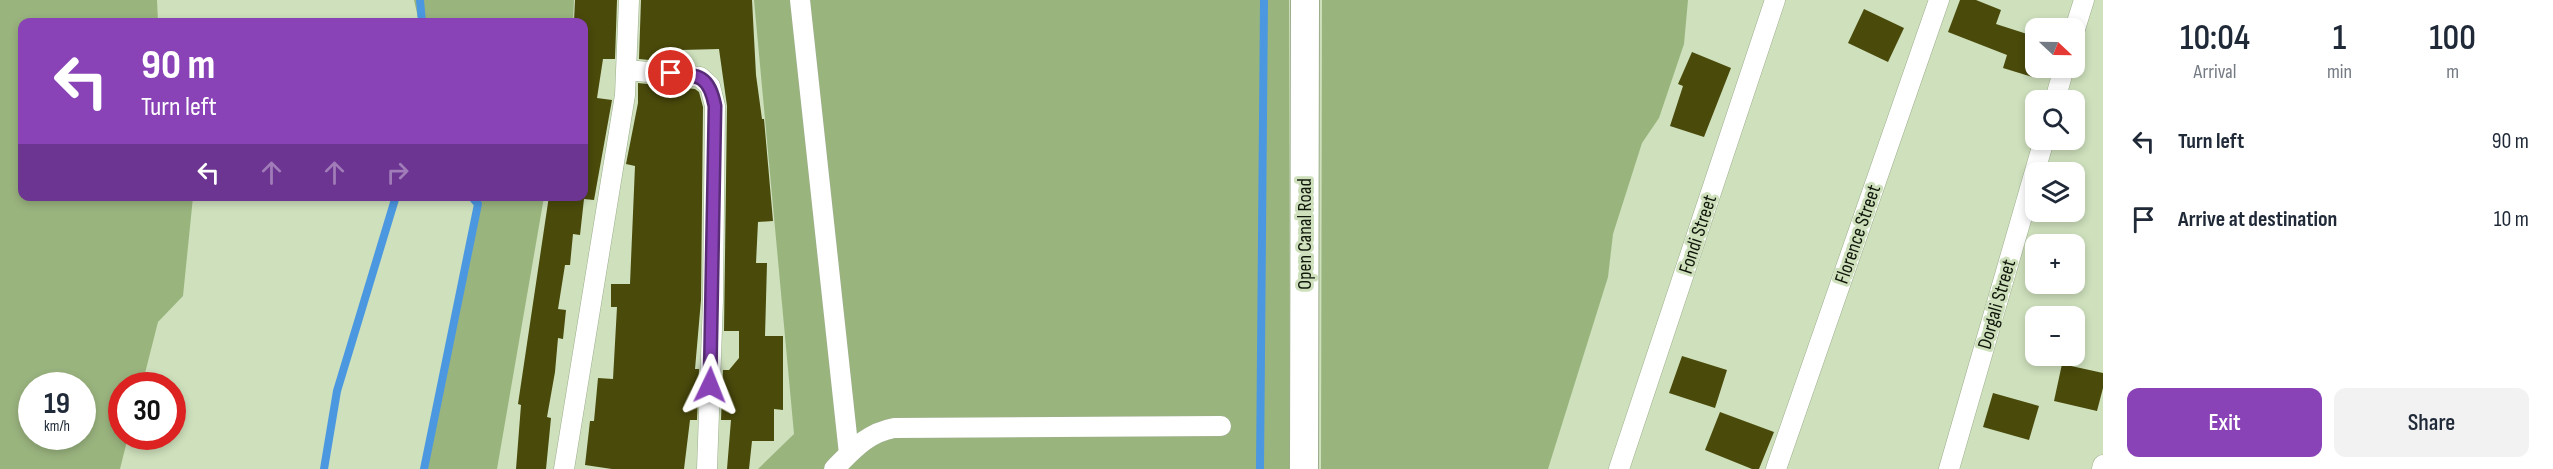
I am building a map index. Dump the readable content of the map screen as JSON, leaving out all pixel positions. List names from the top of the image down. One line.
{"streets":{"main road":["Open Canal Road"],"street":["Fondi Street","Florence Street","Dorgali Street"]},"north":"right","page":{"eta":["10:04","Arrival","1","min","100","m"],"map_buttons":["+","−"],"turn":["90 m","Turn left"],"list":[{"name":"Turn left","value":"90 m"},{"name":"Arrive at destination","value":"10 m"}],"speed":"19 km/h","limit":"30","buttons":["Exit","Share"]}}
